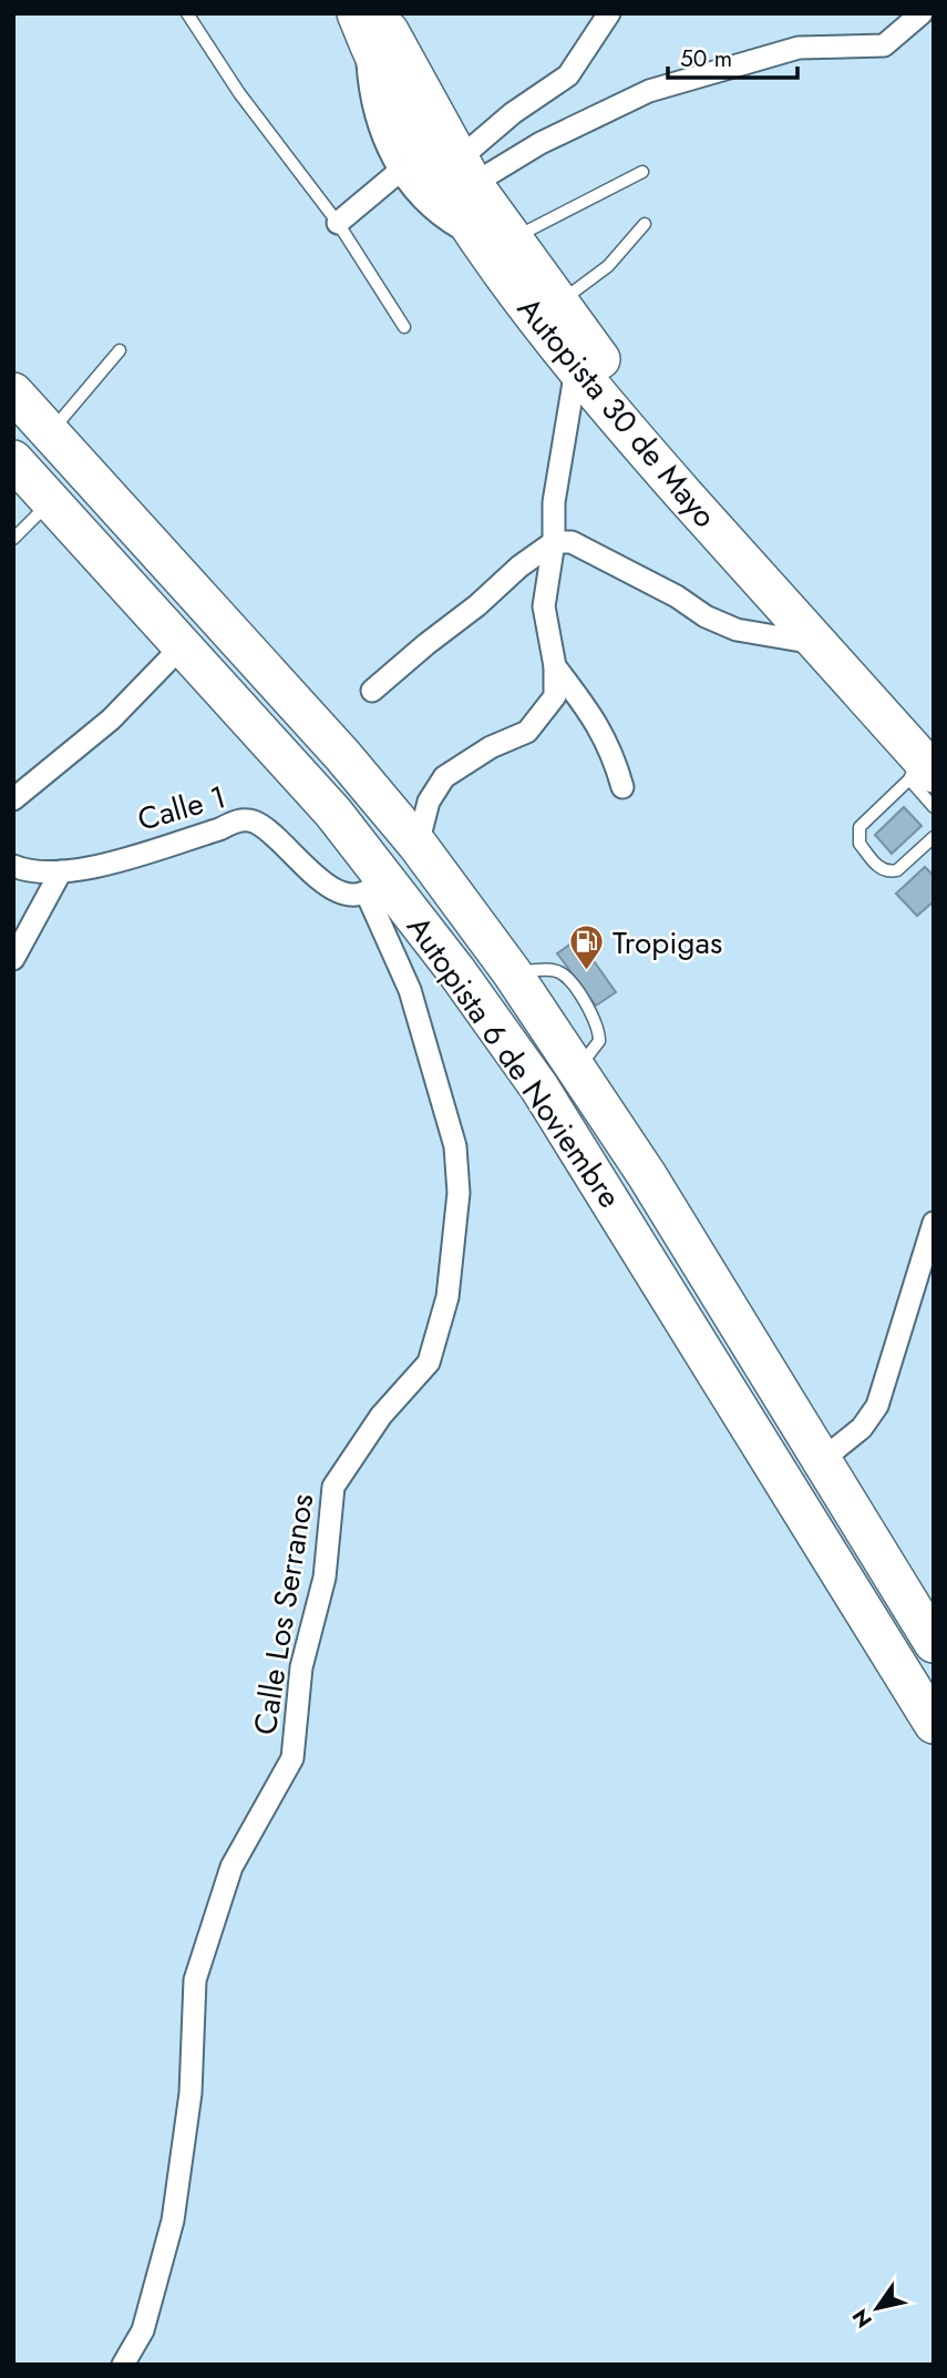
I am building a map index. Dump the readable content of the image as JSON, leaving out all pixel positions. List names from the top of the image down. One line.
{"streets":{"highway":["Autopista 30 de Mayo","Autopista 6 de Noviembre"],"street":["Calle 1","Calle Los Serranos"]},"crossings":[["Calle 1","Autopista 6 de Noviembre"],["Calle 1","Calle Los Serranos"],["Autopista 6 de Noviembre","Calle Los Serranos"]],"places":{"fuel station":["Tropigas"]},"scale_bar":"50 m","north":"bottom left"}
